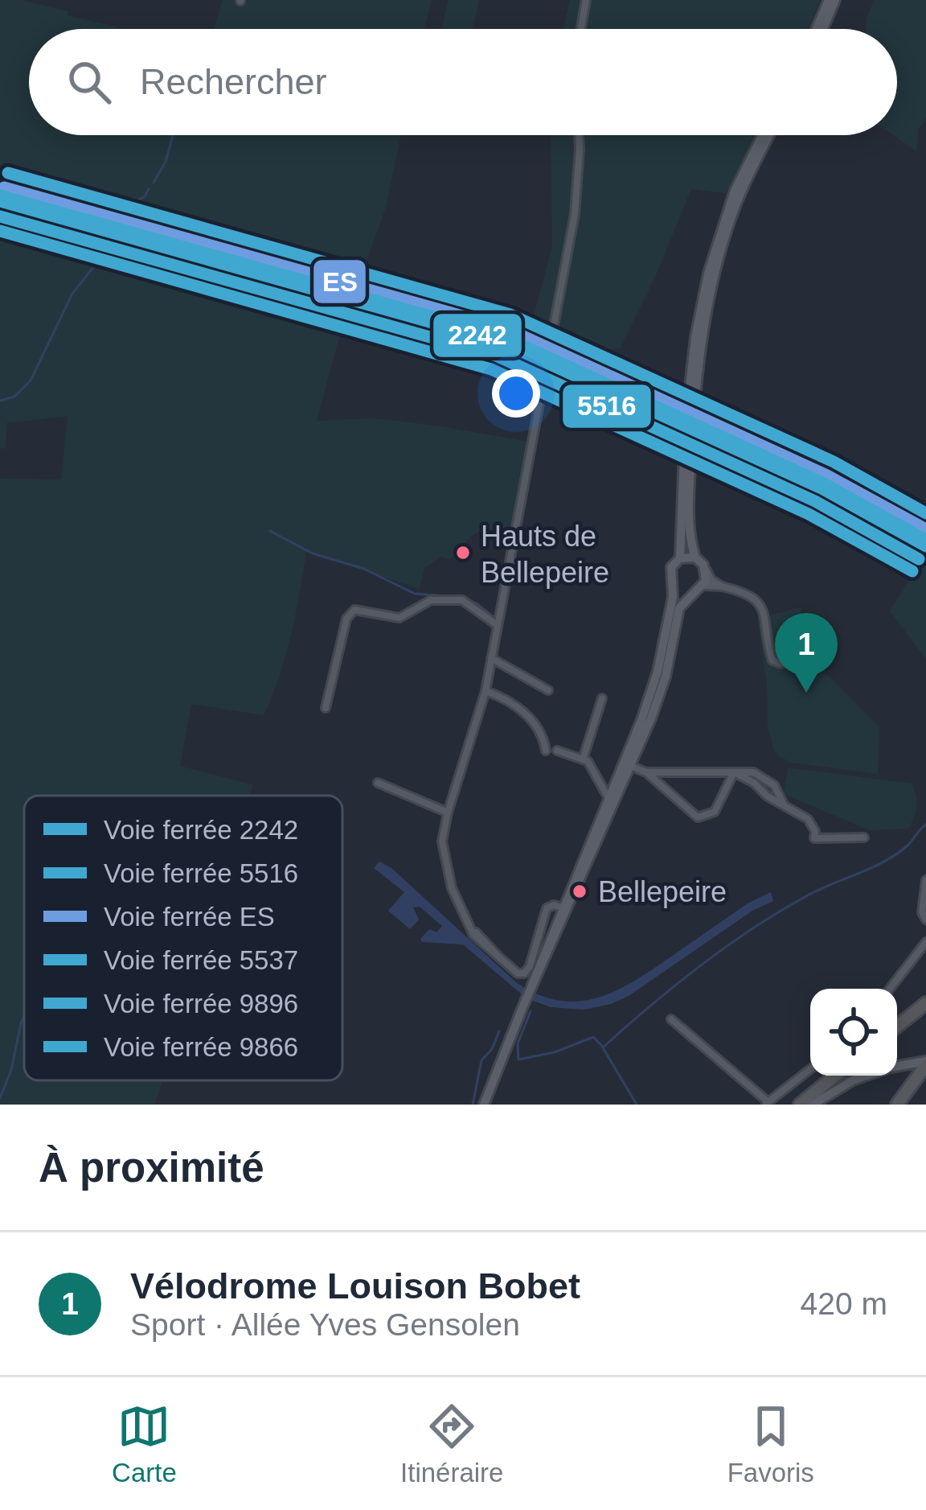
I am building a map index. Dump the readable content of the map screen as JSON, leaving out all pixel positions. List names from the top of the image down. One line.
{"places":["Hauts de Bellepeire","Bellepeire"],"lines":["rail line 9866","rail line ES","rail line 5537","rail line 2242","rail line 5516","rail line 9896"],"legend":["Voie ferrée 2242","Voie ferrée 5516","Voie ferrée ES","Voie ferrée 5537","Voie ferrée 9896","Voie ferrée 9866"],"page":{"search":"Rechercher","pins":"1","heading":"À proximité","list":[{"mark":"1","name":"Vélodrome Louison Bobet","note":"Sport · Allée Yves Gensolen","value":"420 m"}],"nav":["Carte","Itinéraire","Favoris"]}}
